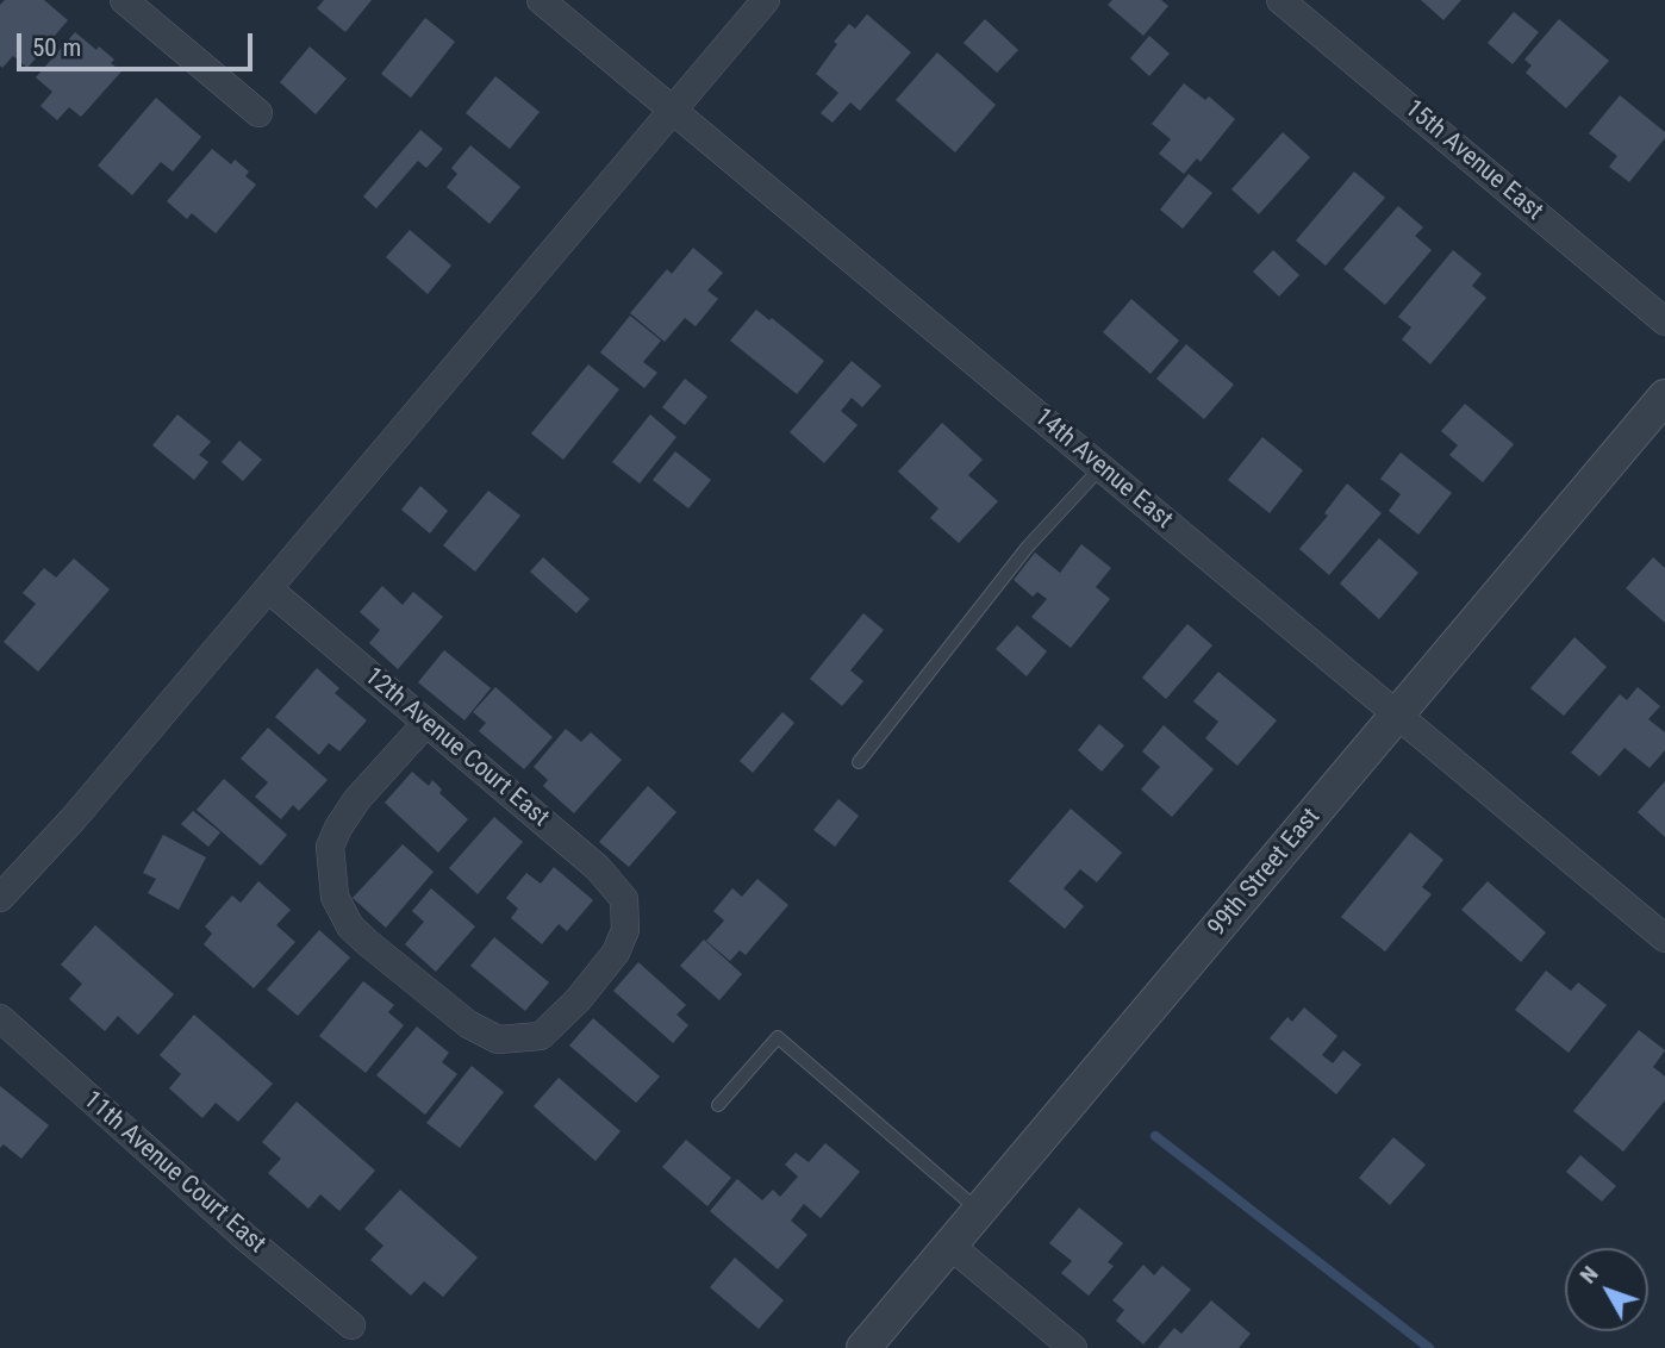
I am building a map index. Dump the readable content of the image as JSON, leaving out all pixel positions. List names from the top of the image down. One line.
{"streets":{"street":["15th Avenue East","14th Avenue East","12th Avenue Court East","99th Street East","11th Avenue Court East"]},"crossings":[["14th Avenue East","99th Street East"]],"scale_bar":"50 m","north":"top left"}
